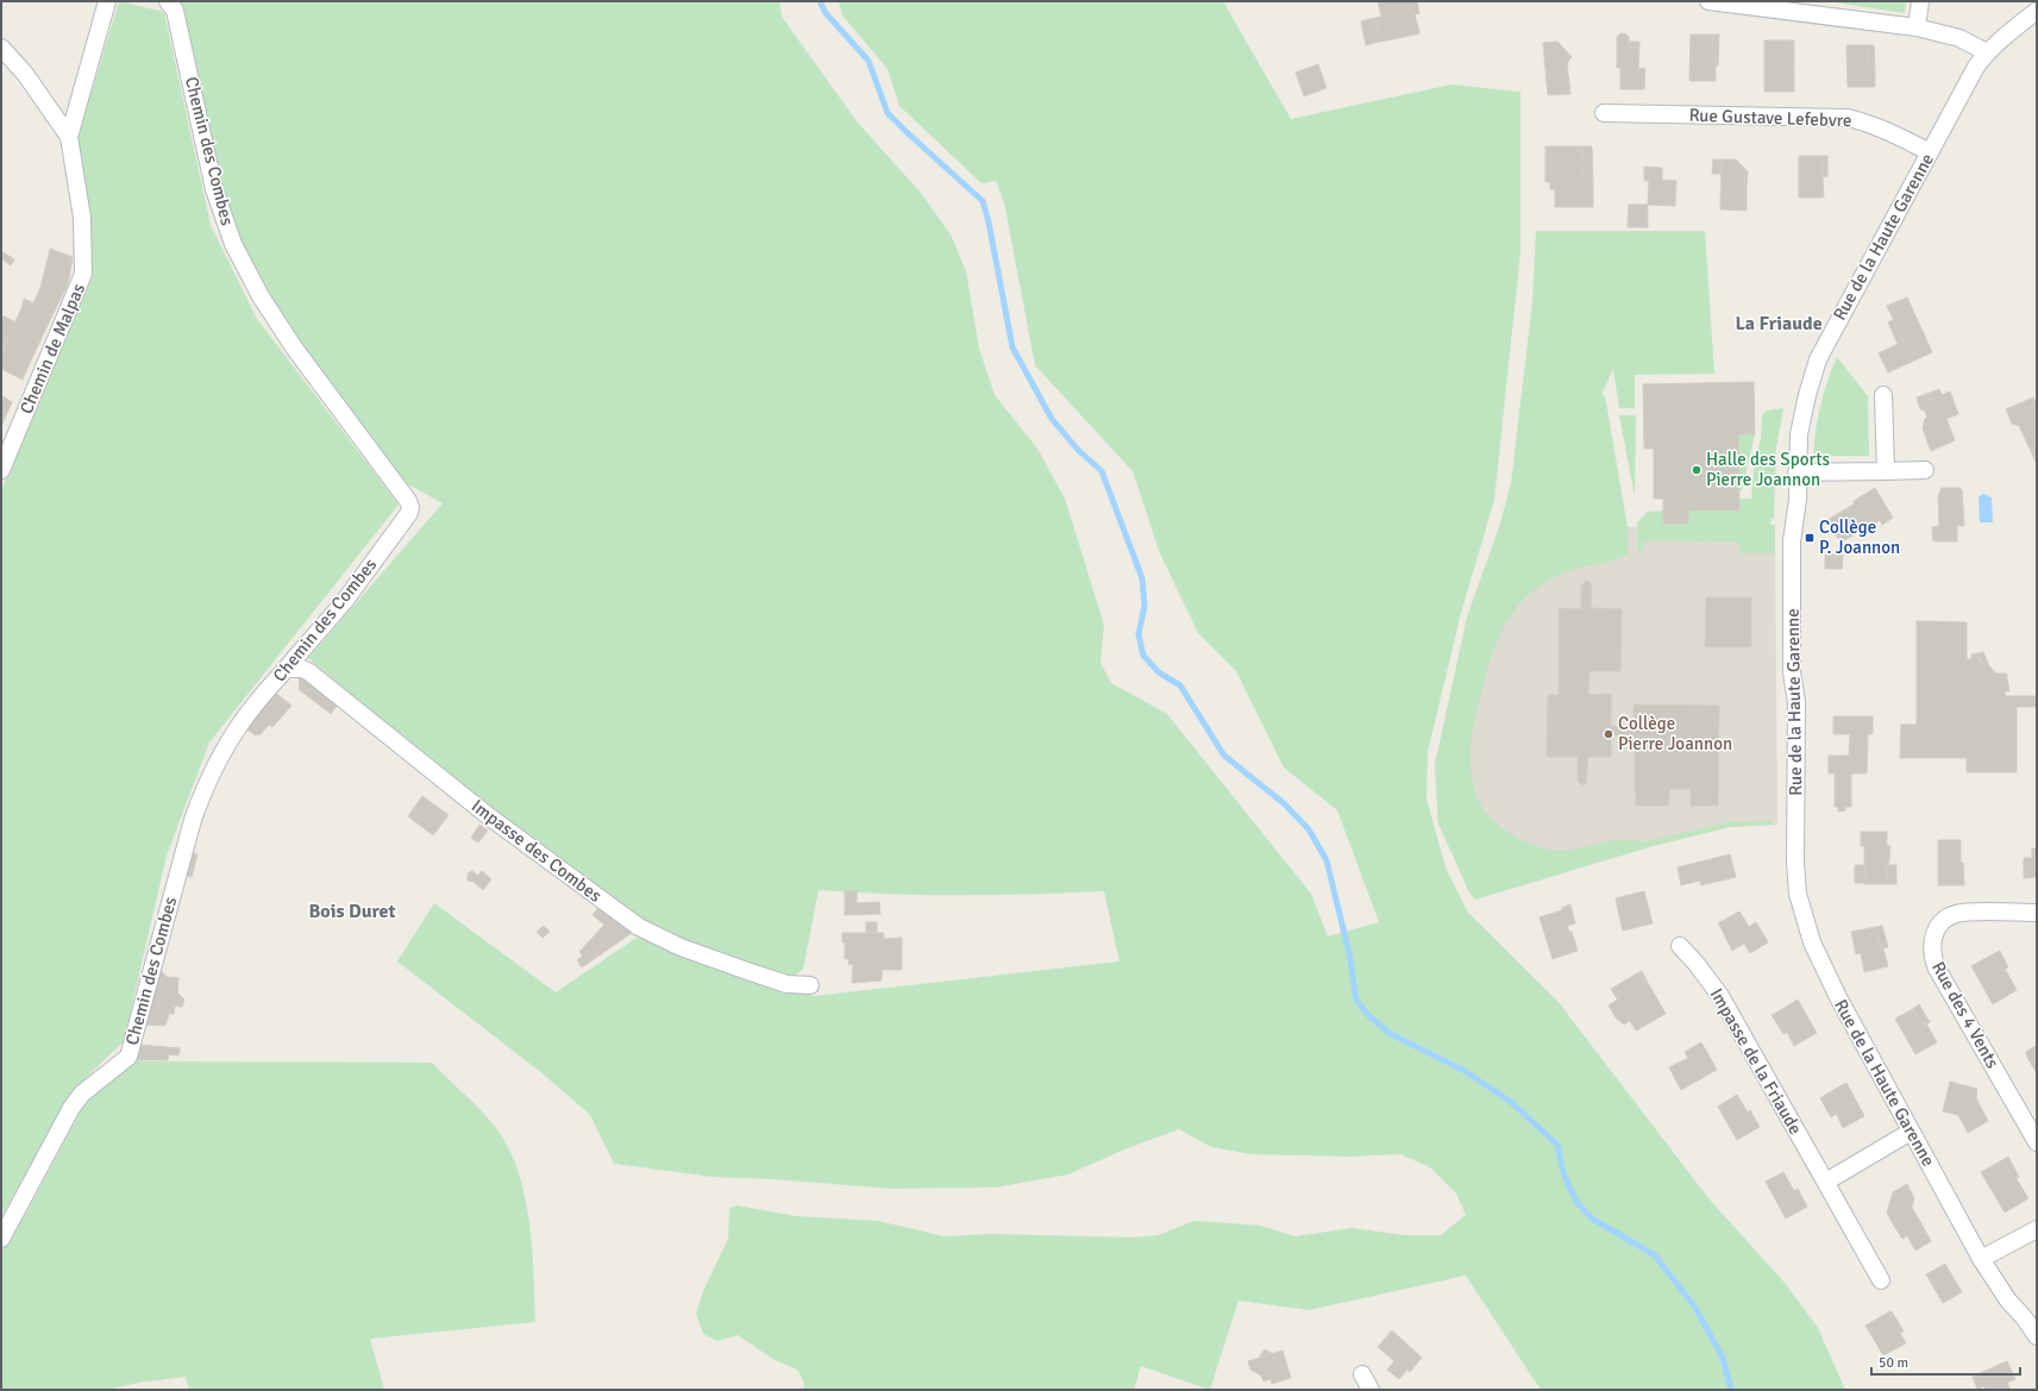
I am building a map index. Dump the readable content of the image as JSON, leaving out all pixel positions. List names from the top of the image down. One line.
{"streets":{"street":["Rue Gustave Lefebvre","Chemin des Combes","Rue de la Haute Garenne","Chemin de Malpas","Impasse des Combes","Rue des 4 Vents","Impasse de la Friaude"]},"crossings":[["Rue Gustave Lefebvre","Rue de la Haute Garenne"],["Chemin des Combes","Impasse des Combes"]],"districts":["La Friaude","Bois Duret"],"places":{"other":["Halle des Sports Pierre Joannon","Collège Pierre Joannon"],"transit":["Collège P. Joannon"]},"scale_bar":"50 m"}
